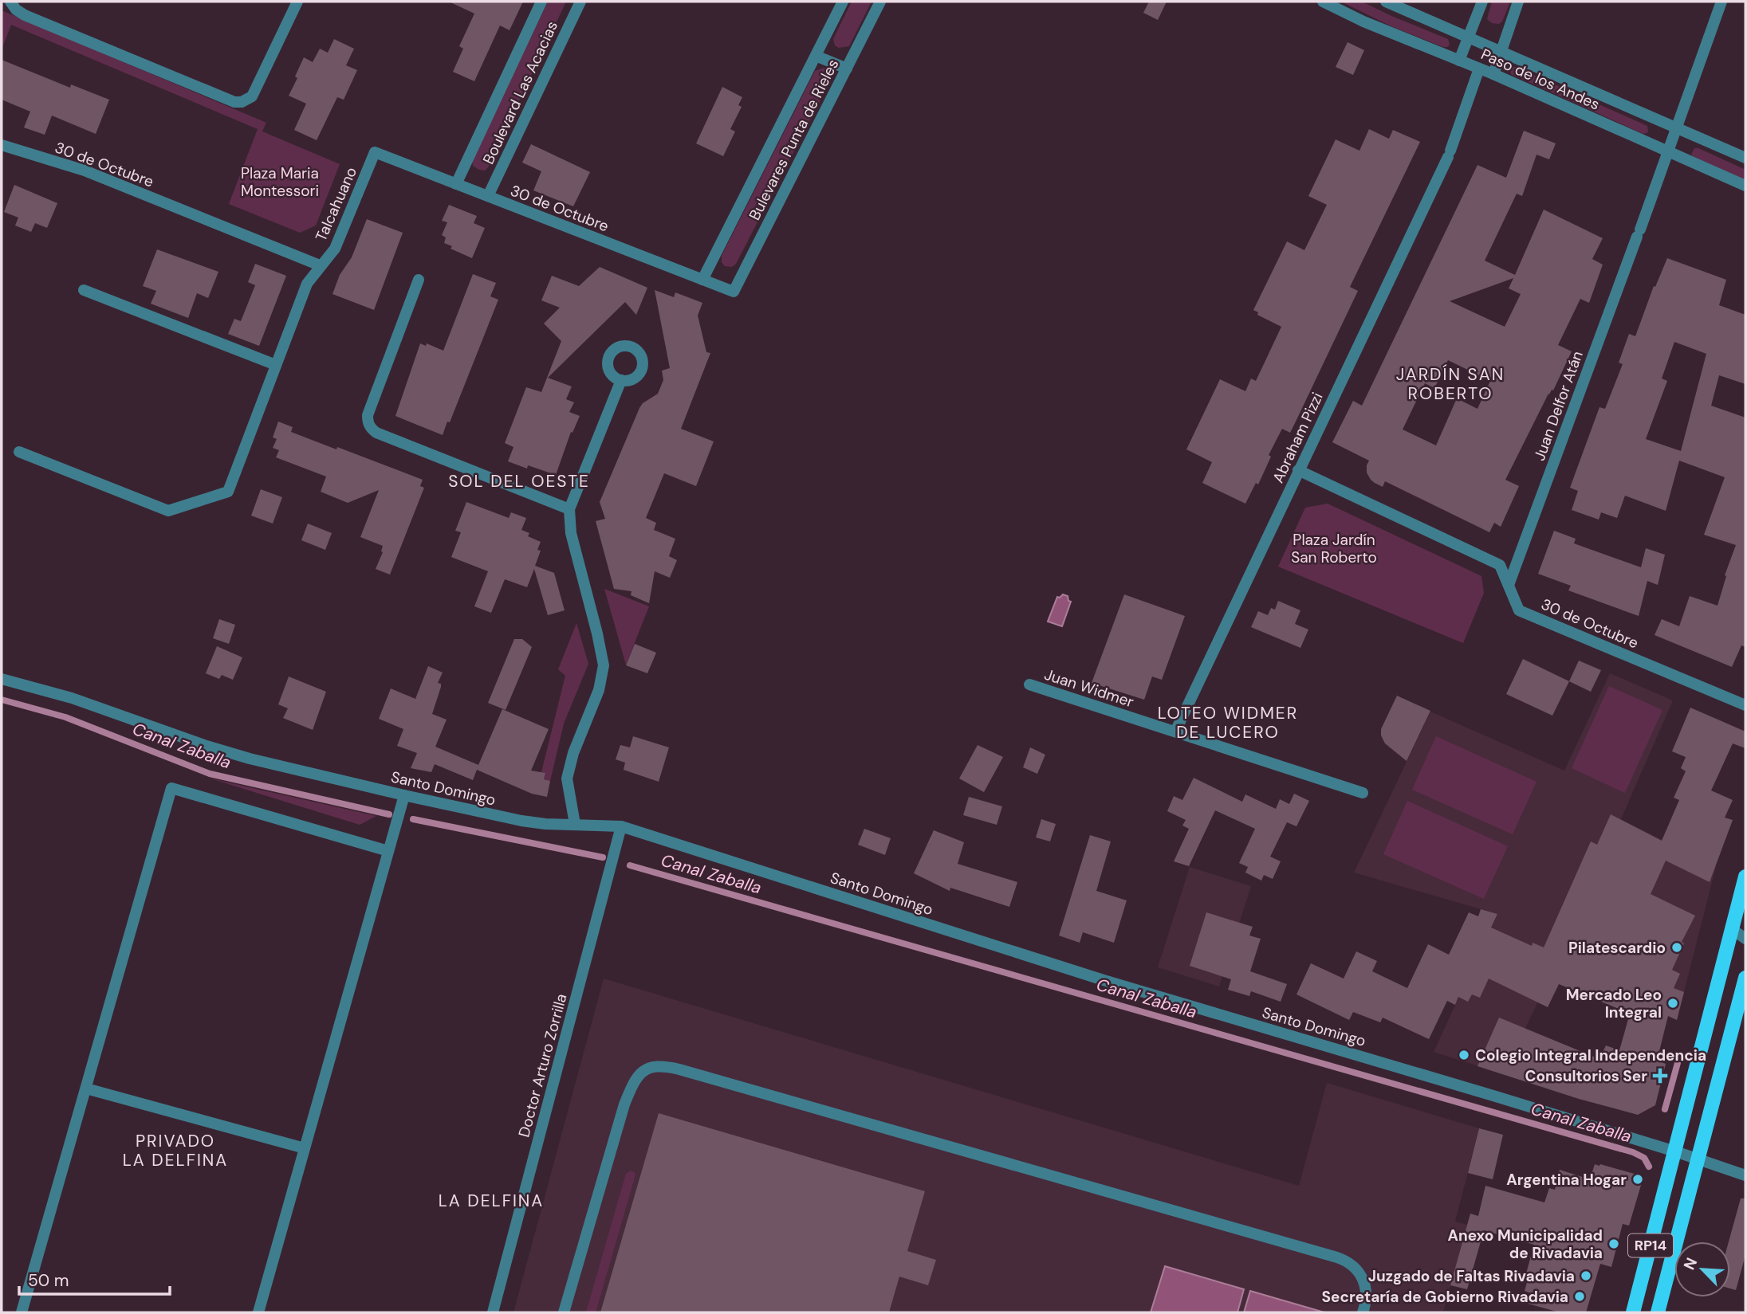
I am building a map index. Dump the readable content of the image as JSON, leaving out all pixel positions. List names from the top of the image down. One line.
{"streets":{"main road":["RP14"],"street":["Paso de los Andes","Boulevard Las Acacias","Bulevares Punta de Rieles","30 de Octubre","Talcahuano","Juan Delfor Atán","Abraham Pizzi","Juan Widmer","Santo Domingo","Doctor Arturo Zorrilla"]},"crossings":[["Paso de los Andes","Juan Delfor Atán"],["Paso de los Andes","Abraham Pizzi"],["Boulevard Las Acacias","30 de Octubre"],["Bulevares Punta de Rieles","30 de Octubre"],["30 de Octubre","Talcahuano"],["30 de Octubre","Juan Delfor Atán"],["30 de Octubre","Abraham Pizzi"],["Abraham Pizzi","Juan Widmer"],["Santo Domingo","Doctor Arturo Zorrilla"],["Santo Domingo","RP14"]],"districts":["JARDÍN SAN ROBERTO","SOL DEL OESTE","LOTEO WIDMER DE LUCERO","PRIVADO LA DELFINA","LA DELFINA"],"water":["Canal Zaballa"],"parks":["Plaza Maria Montessori","Plaza Jardín San Roberto"],"places":{"other":["Pilatescardio","Mercado Leo Integral","Colegio Integral Independencia","Argentina Hogar","Anexo Municipalidad de Rivadavia","Juzgado de Faltas Rivadavia","Secretaría de Gobierno Rivadavia"],"health":["Consultorios Ser"]},"scale_bar":"50 m","north":"top left"}
